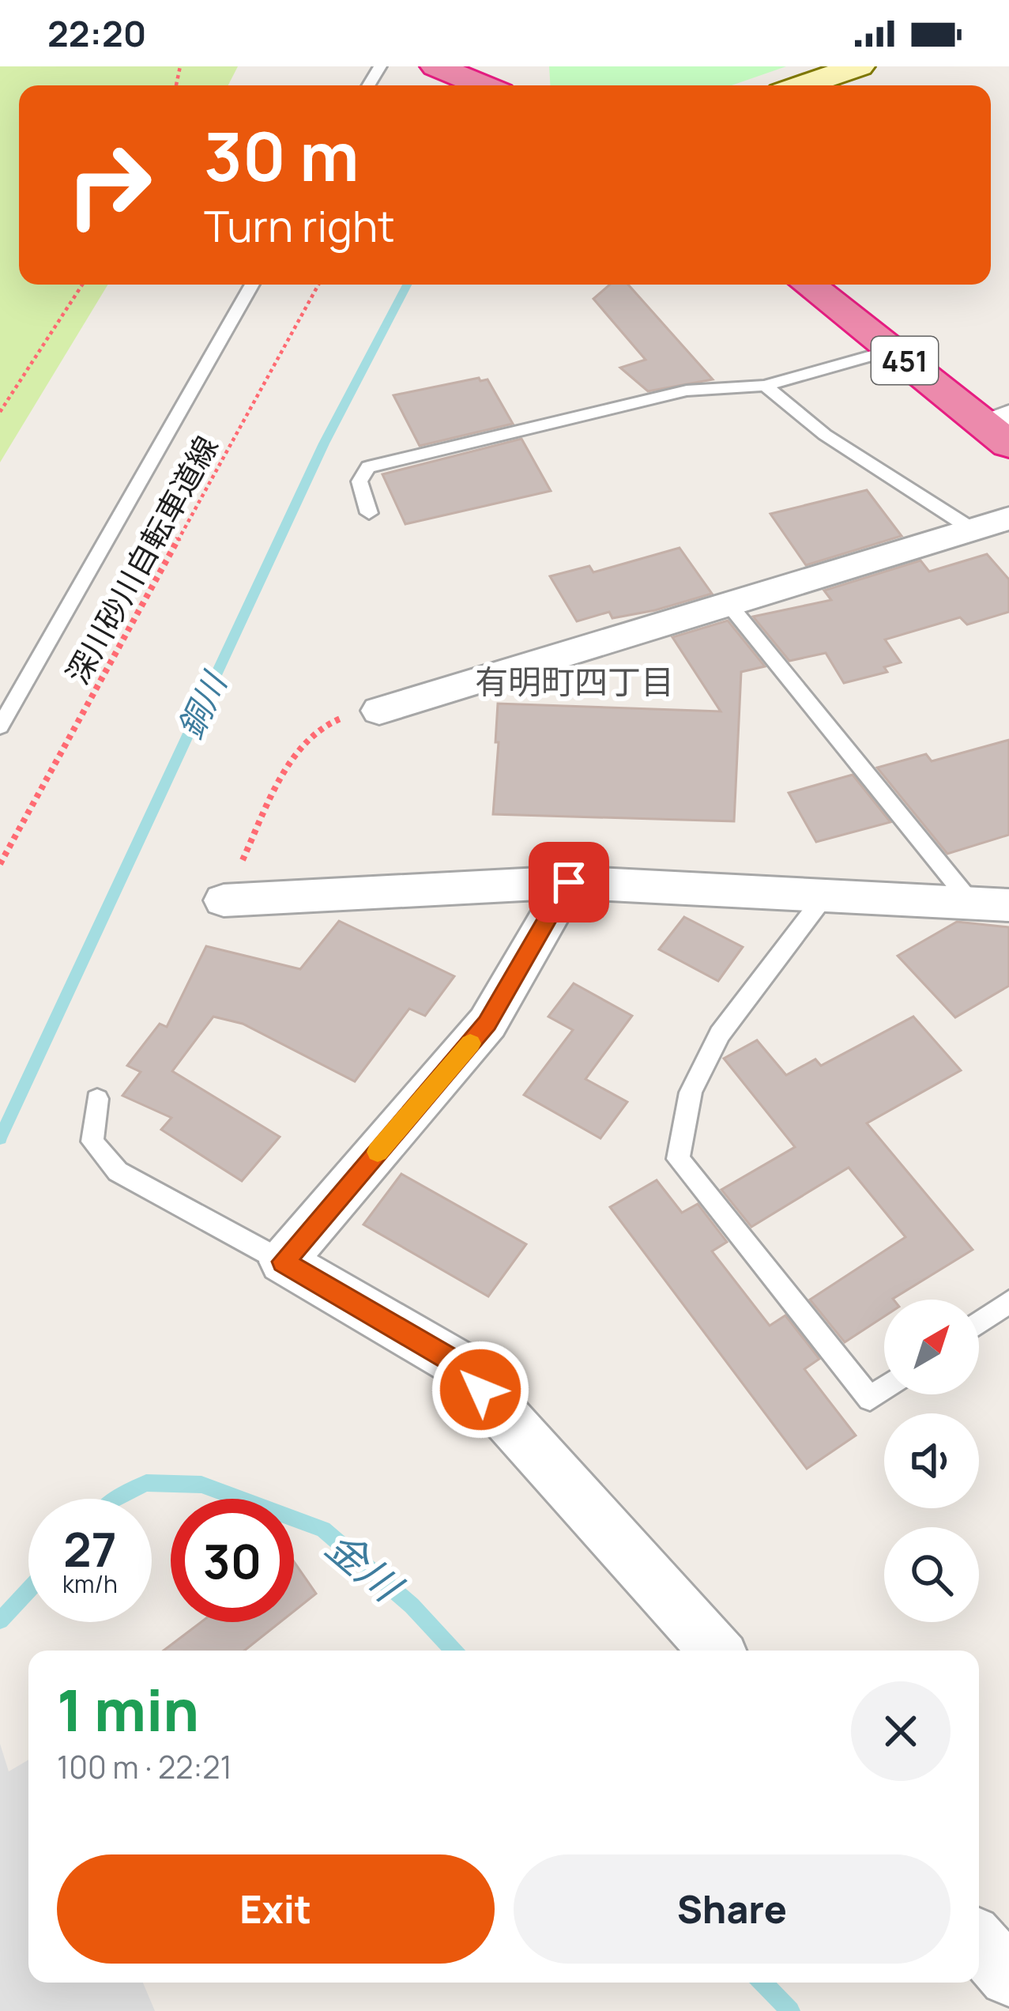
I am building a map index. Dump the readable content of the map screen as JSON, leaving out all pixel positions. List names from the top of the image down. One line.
{"streets":{"highway":["451"],"path":["深川砂川自転車道線"]},"districts":["有明町四丁目"],"water":["銅川","金川"],"north":"top right","page":{"status":"22:20","turn":["30 m","Turn right"],"speed":"27 km/h","limit":"30","heading":["1 min","100 m · 22:21"],"buttons":["Exit","Share"]}}
